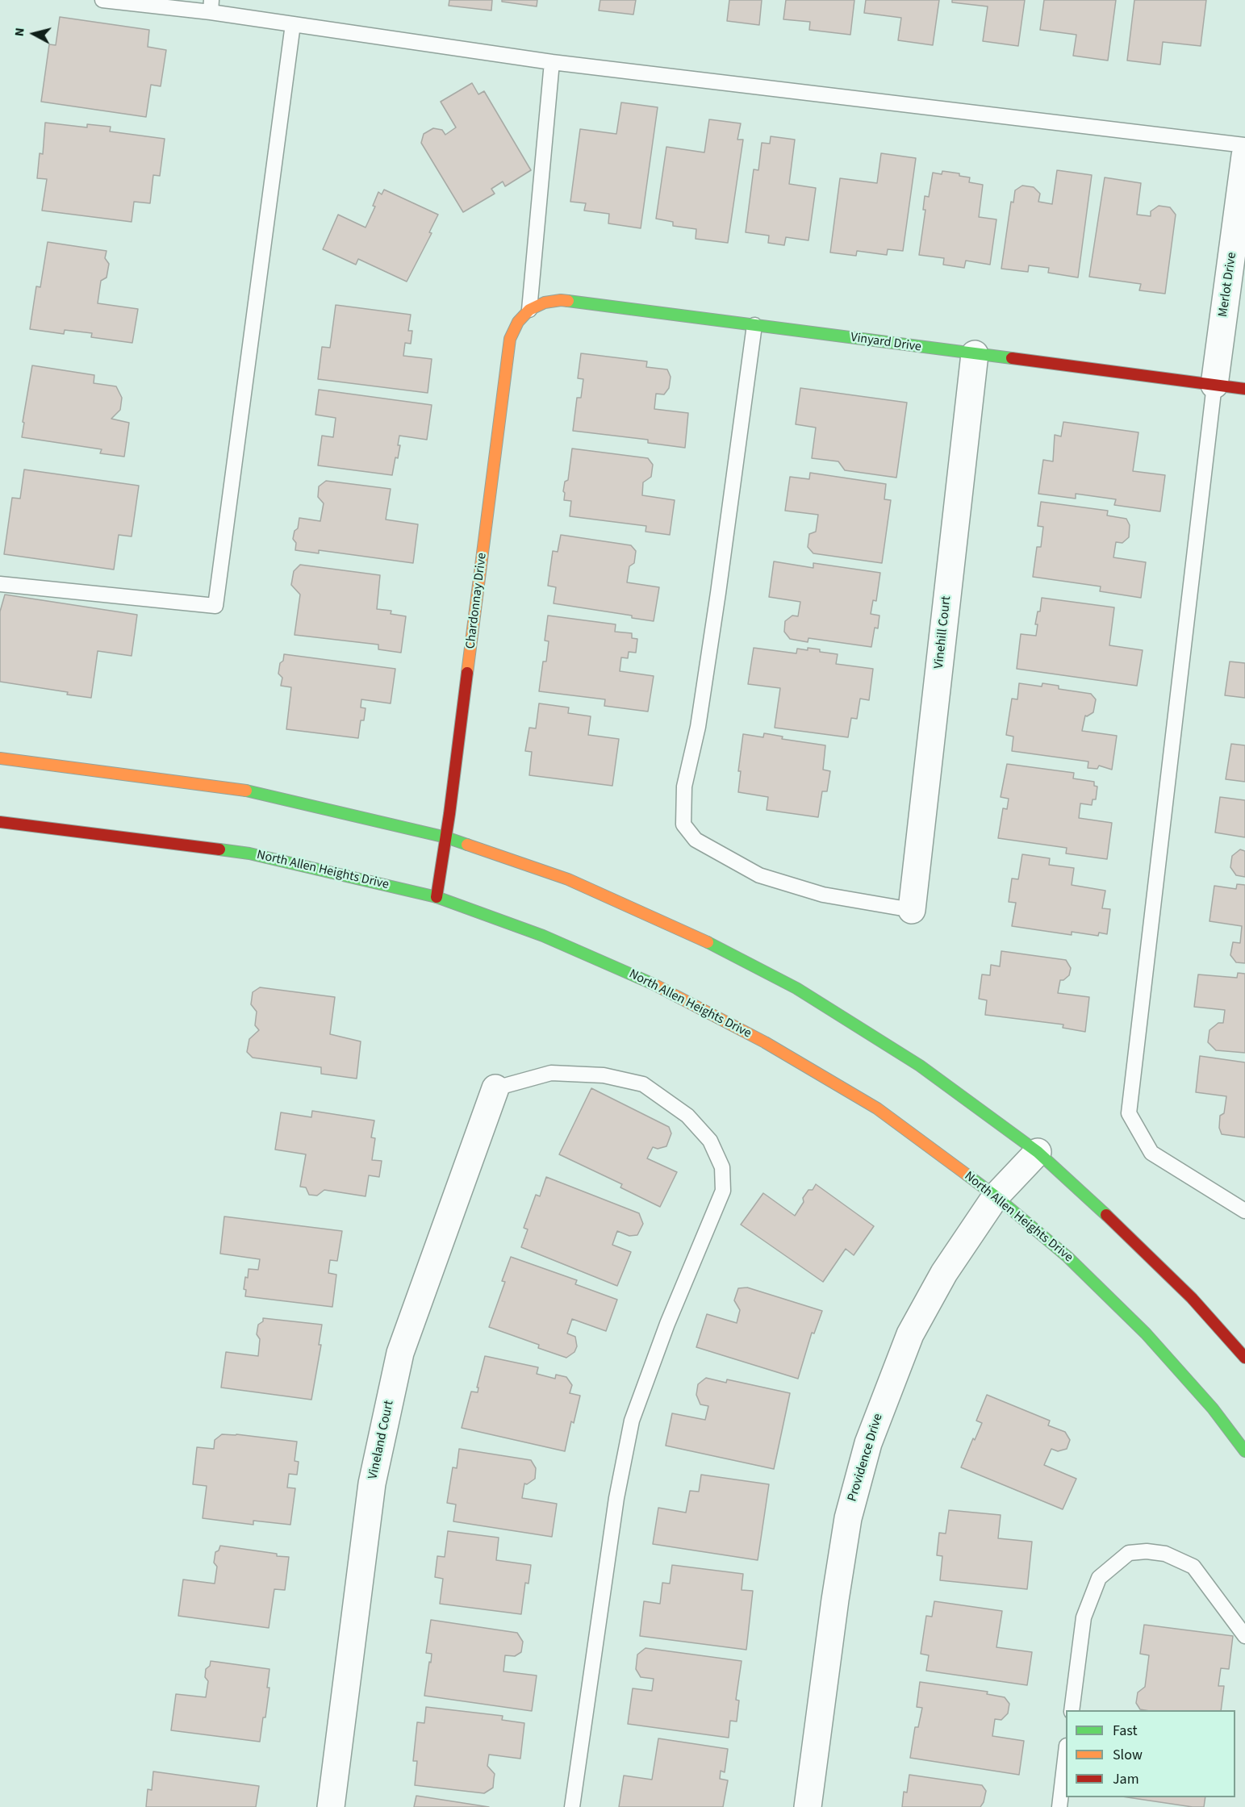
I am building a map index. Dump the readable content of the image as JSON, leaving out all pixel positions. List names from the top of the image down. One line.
{"streets":{"main road":["Vinyard Drive","Chardonnay Drive","North Allen Heights Drive"],"street":["Merlot Drive","Vinehill Court","Vineland Court","Providence Drive"]},"crossings":[["Merlot Drive","Vinyard Drive"],["Vinyard Drive","Chardonnay Drive"],["Vinyard Drive","Vinehill Court"],["Chardonnay Drive","North Allen Heights Drive"],["North Allen Heights Drive","Providence Drive"]],"legend":["Fast","Slow","Jam"],"north":"left"}
